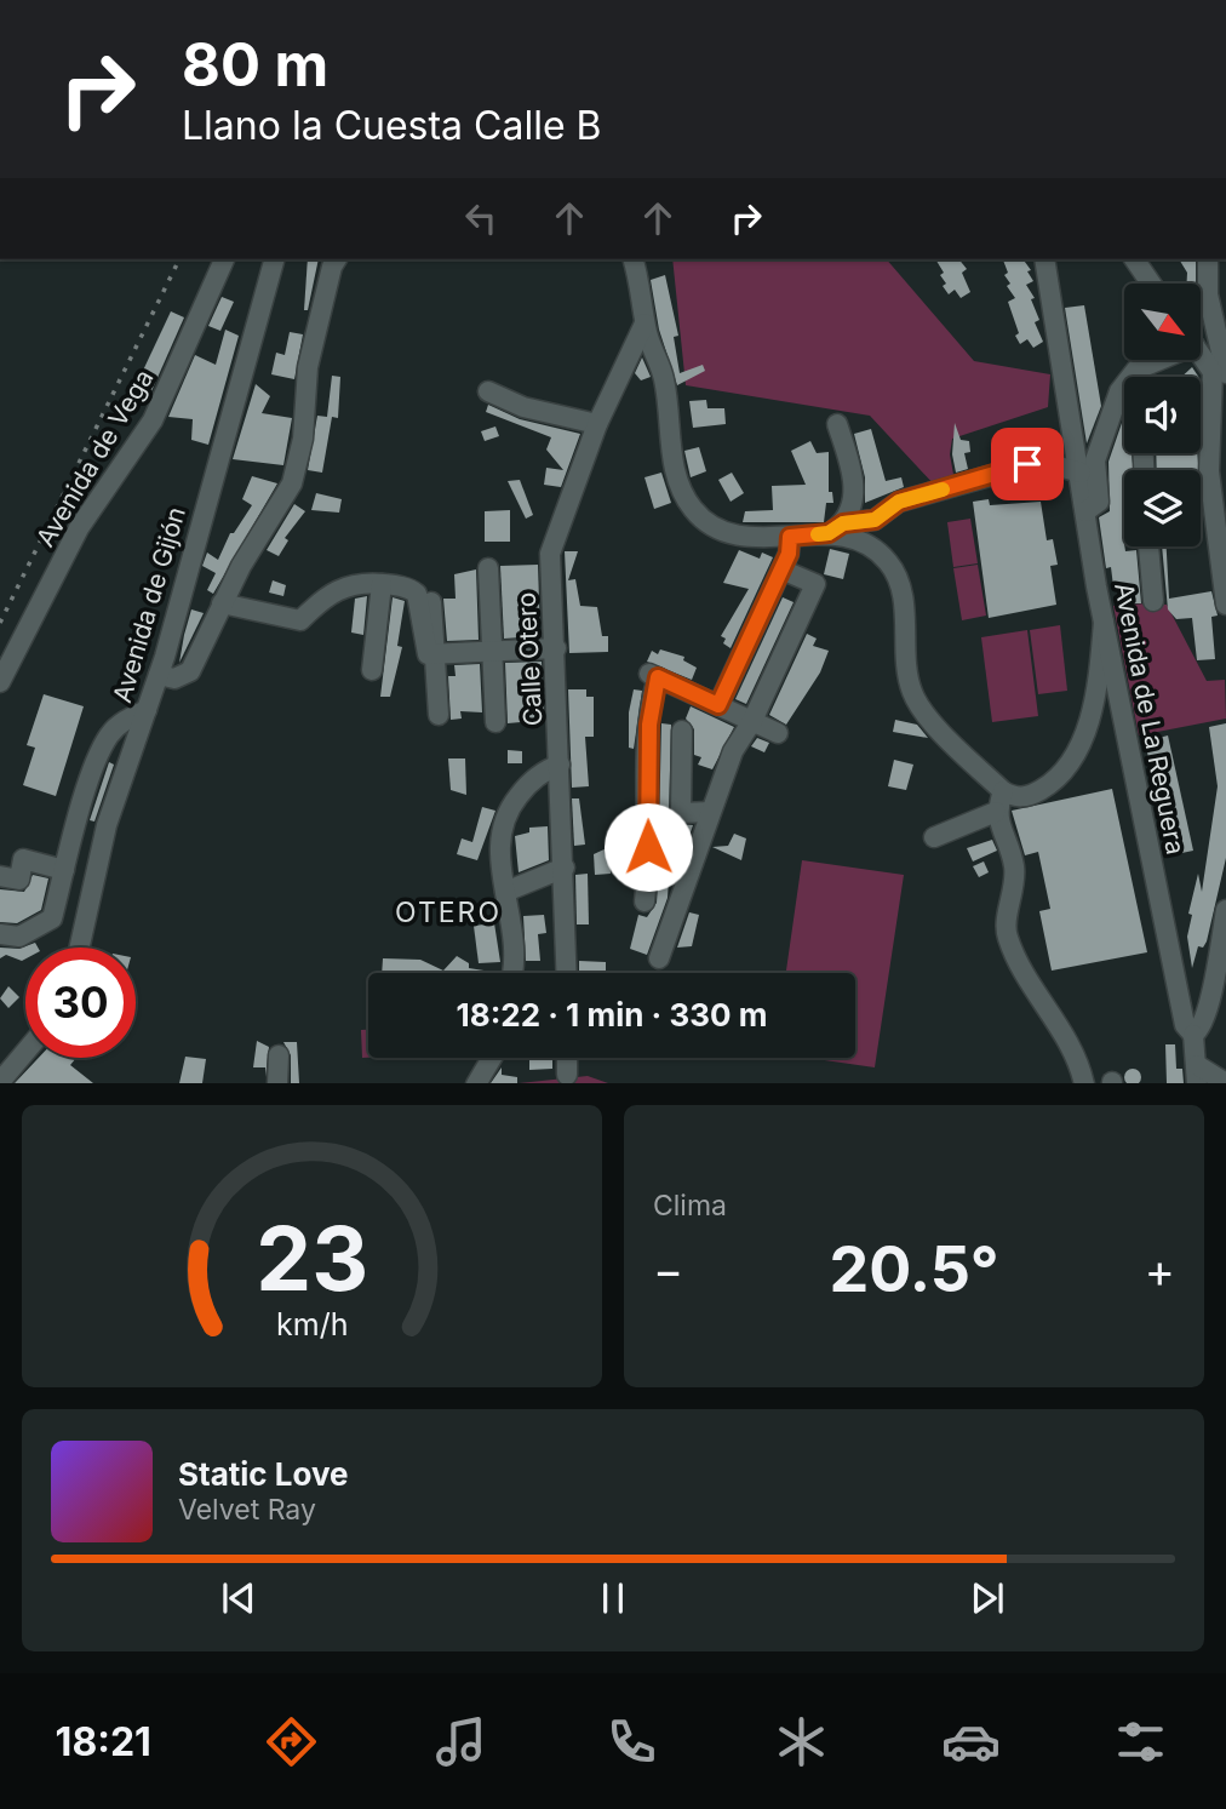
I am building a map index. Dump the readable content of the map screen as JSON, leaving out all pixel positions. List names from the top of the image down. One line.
{"streets":{"street":["Avenida de Vega","Avenida de Gijón","Calle Otero","Avenida de La Reguera"]},"districts":["OTERO"],"north":"bottom right","page":{"turn":["80 m","Llano la Cuesta Calle B"],"limit":"30","trip":"18:22 · 1 min · 330 m","tile":"Clima","heat":["−","20.5°","+"],"song":["Static Love","Velvet Ray"],"tabs":"18:21","gauge":["23","km/h"]}}
